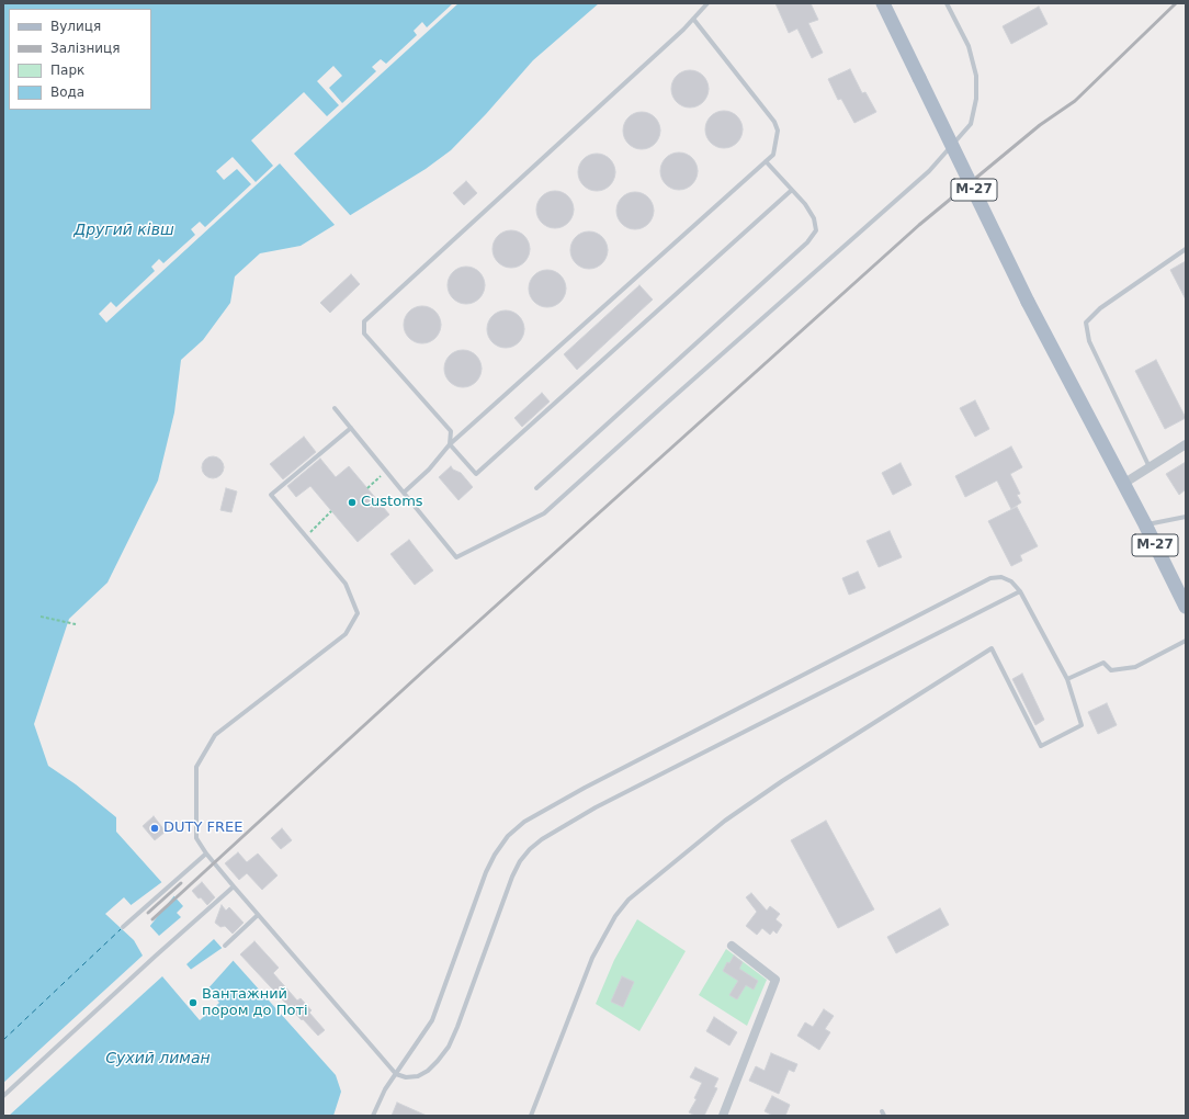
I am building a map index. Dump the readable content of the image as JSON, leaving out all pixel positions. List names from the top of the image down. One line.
{"streets":{"main road":["М-27"]},"water":["Другий ківш","Сухий лиман"],"places":["Customs","DUTY FREE","Вантажний пором до Поті"],"legend":["Вулиця","Залізниця","Парк","Вода"]}
